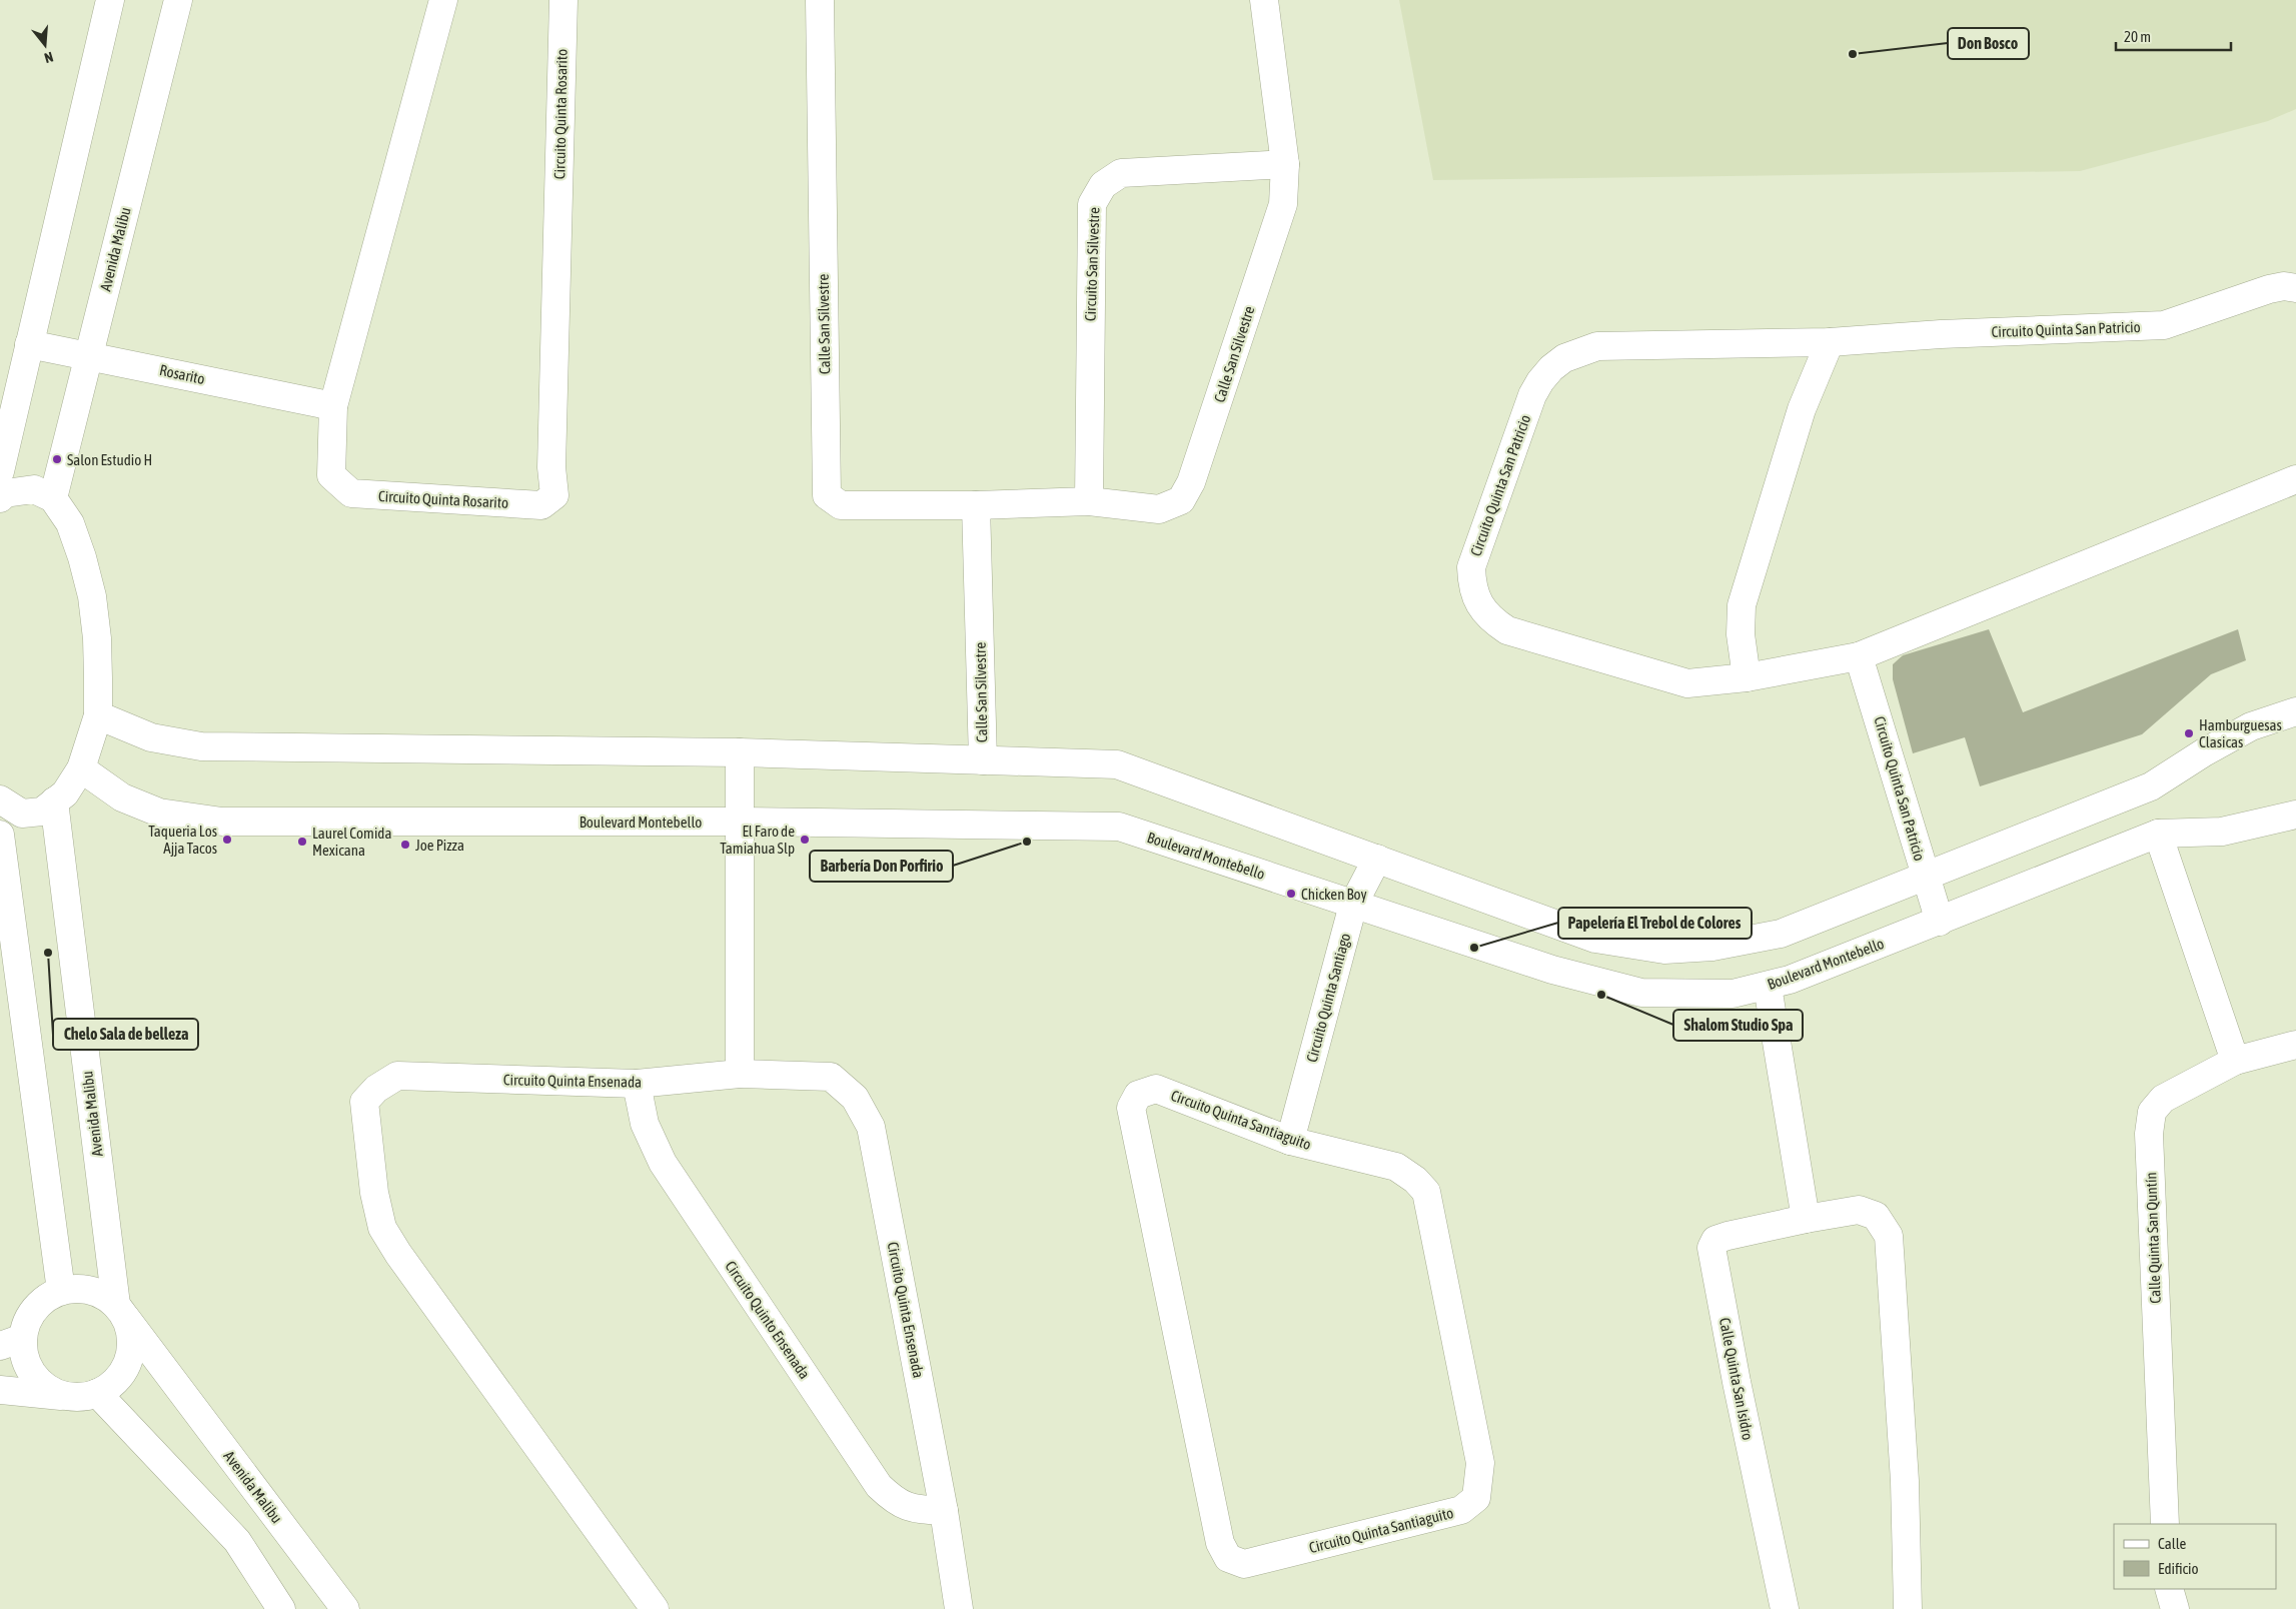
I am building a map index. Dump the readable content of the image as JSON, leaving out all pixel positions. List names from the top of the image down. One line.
{"streets":{"street":["Circuito Quinta Rosarito","Avenida Malibu","Circuito San Silvestre","Calle San Silvestre","Circuito Quinta San Patricio","Rosarito","Boulevard Montebello","Circuito Quinta Santiago","Circuito Quinta Ensenada","Circuito Quinta Santiaguito","Calle Quinta San Quntín","Circuito Quinto Ensenada","Calle Quinta San Isidro"]},"crossings":[["Circuito Quinta Rosarito","Rosarito"],["Avenida Malibu","Rosarito"],["Circuito San Silvestre","Calle San Silvestre"],["Circuito Quinta San Patricio","Boulevard Montebello"],["Boulevard Montebello","Circuito Quinta Santiago"],["Circuito Quinta Santiago","Circuito Quinta Santiaguito"],["Circuito Quinta Ensenada","Circuito Quinto Ensenada"]],"places":["Don Bosco","Salon Estudio H","Hamburguesas Clasicas","Taqueria Los Ajja Tacos","El Faro de Tamiahua Slp","Laurel Comida Mexicana","Barbería Don Porfirio","Joe Pizza","Chicken Boy","Papelería El Trebol de Colores","Chelo Sala de belleza","Shalom Studio Spa"],"legend":["Calle","Edificio"],"scale_bar":"20 m","north":"bottom"}
